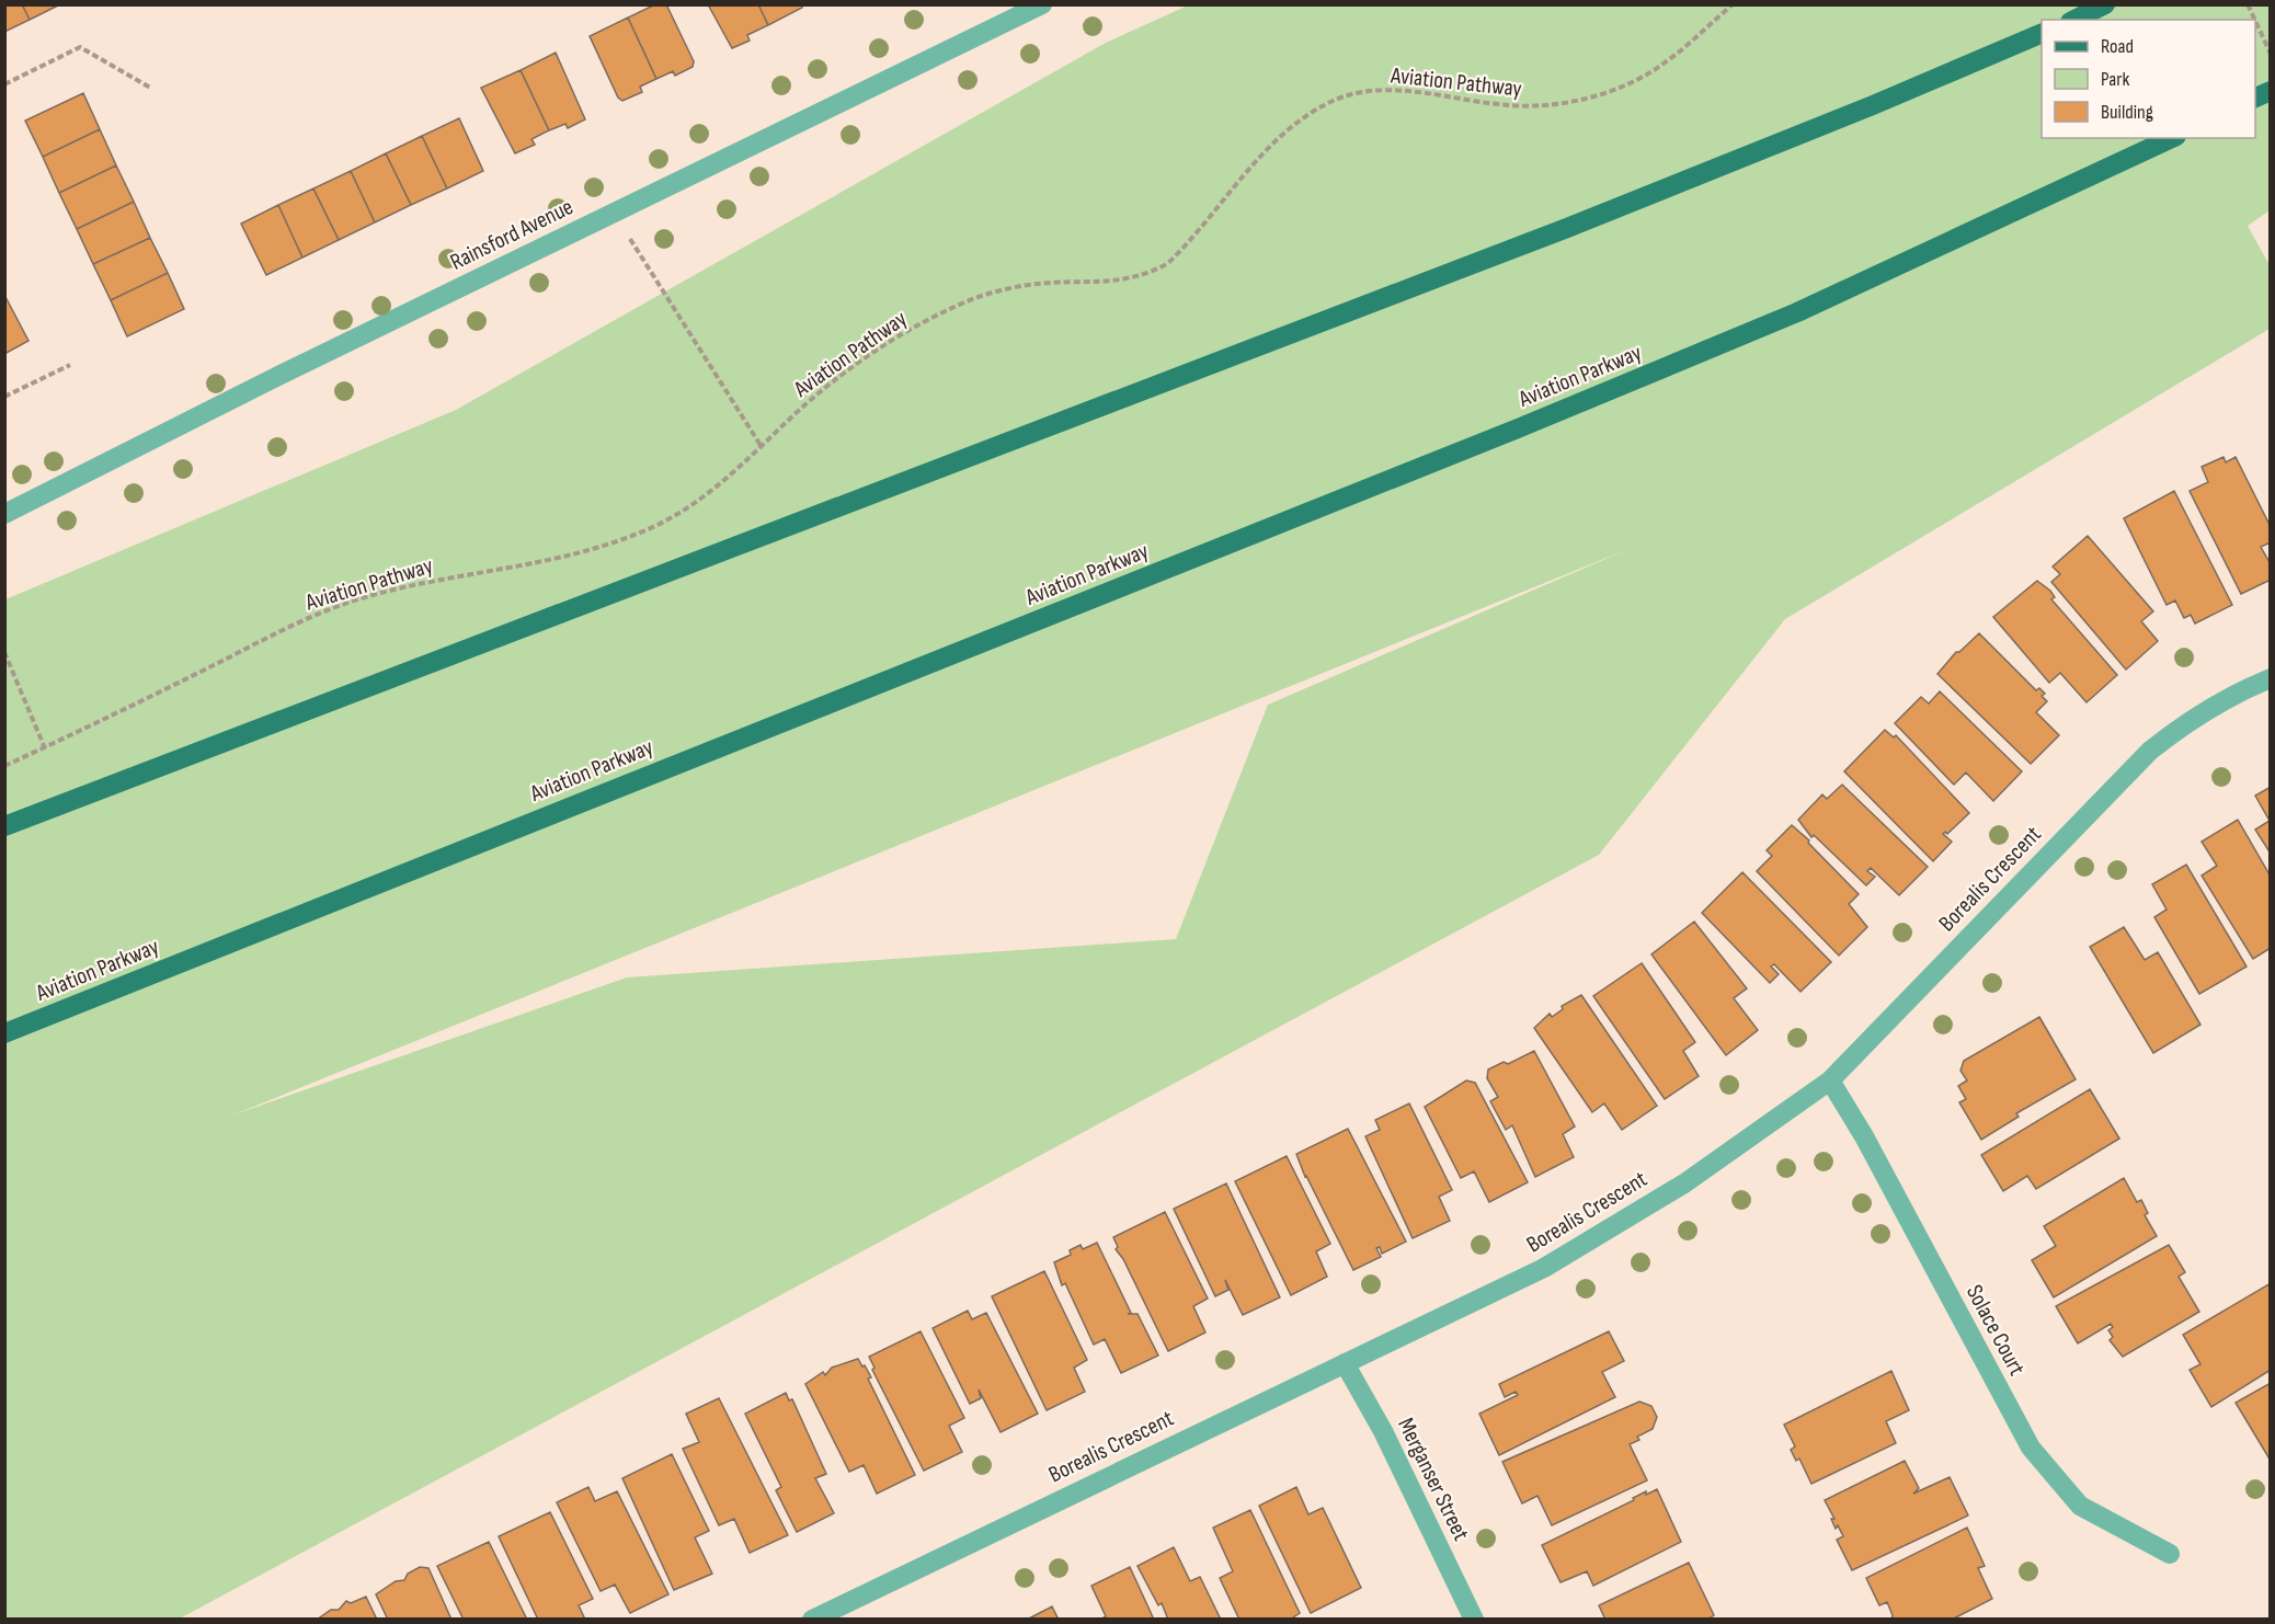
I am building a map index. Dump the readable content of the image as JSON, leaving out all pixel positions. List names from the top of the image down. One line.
{"streets":{"main road":["Aviation Parkway"],"street":["Rainsford Avenue","Borealis Crescent","Solace Court","Merganser Street"],"path":["Aviation Pathway"]},"crossings":[["Borealis Crescent","Solace Court"],["Borealis Crescent","Merganser Street"]],"legend":["Road","Park","Building"]}
